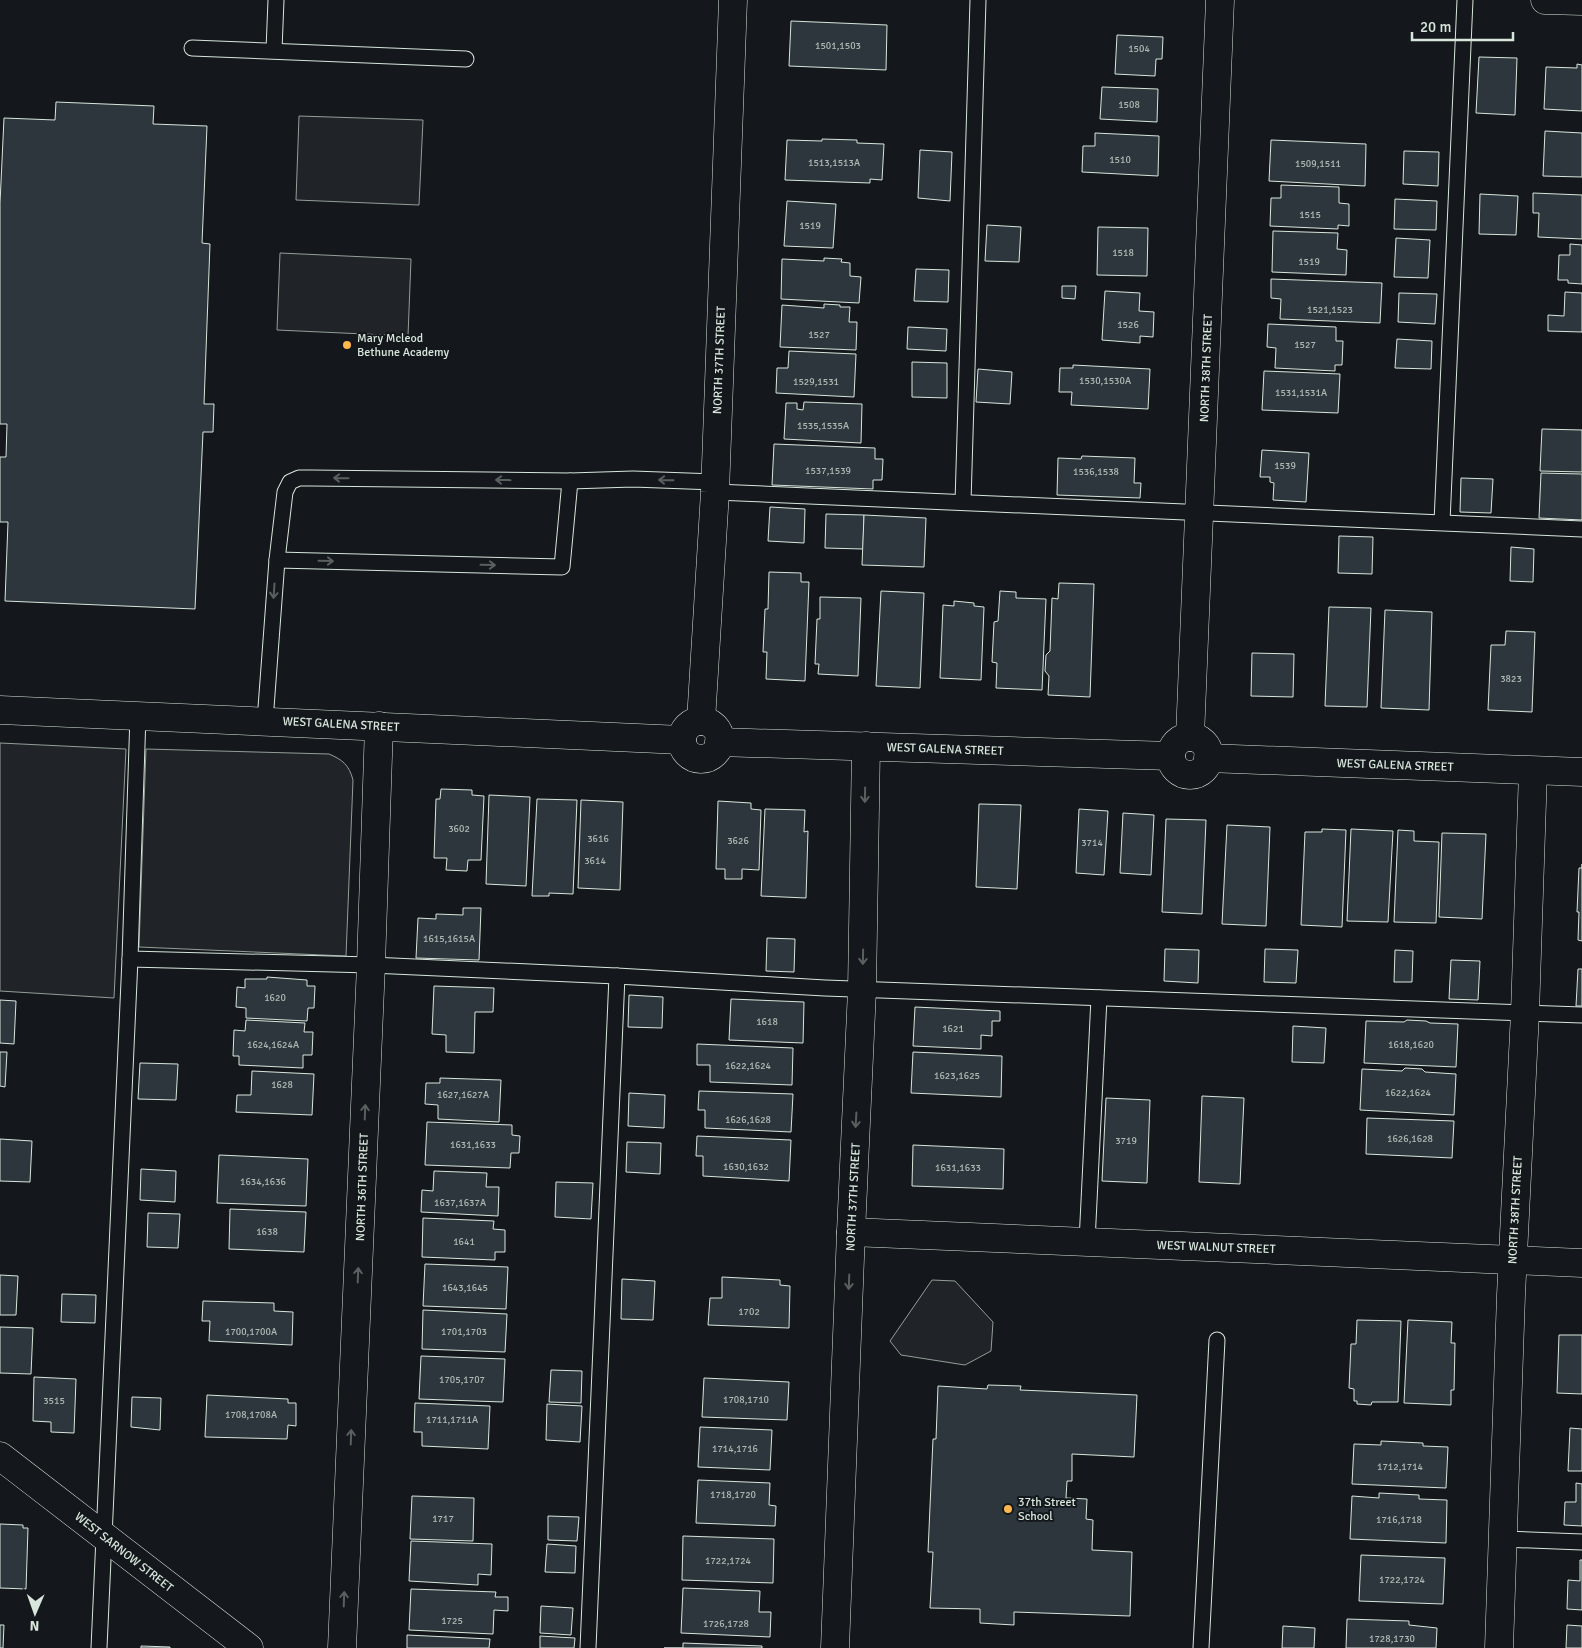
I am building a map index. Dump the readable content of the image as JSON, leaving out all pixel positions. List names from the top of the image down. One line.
{"streets":{"street":["NORTH 37TH STREET","NORTH 38TH STREET","WEST GALENA STREET","NORTH 36TH STREET","WEST WALNUT STREET","WEST SARNOW STREET"]},"crossings":[["NORTH 37TH STREET","WEST GALENA STREET"],["NORTH 37TH STREET","WEST WALNUT STREET"],["NORTH 38TH STREET","WEST GALENA STREET"],["NORTH 38TH STREET","WEST WALNUT STREET"],["WEST GALENA STREET","NORTH 36TH STREET"]],"one_way":["NORTH 37TH STREET","NORTH 36TH STREET"],"places":["Mary Mcleod Bethune Academy","37th Street School"],"house_numbers":["1501,1503","1504","1508","1510","1513,1513A","1509,1511","1515","1519","1518","1519","1521,1523","1526","1527","1527","1530,1530A","1529,1531","1531,1531A","1535,1535A","1539","1537,1539","1536,1538","3823","3602","3616","3626","3714","3614","1615,1615A","1620","1618","1621","1624,1624A","1618,1620","1622,1624","1623,1625","1628","1622,1624","1627,1627A","1626,1628","1626,1628","3719","1631,1633","1630,1632","1631,1633","1634,1636","1637,1637A","1638","1641","1643,1645","1702","1700,1700A","1701,1703","1705,1707","1708,1710","3515","1708,1708A","1711,1711A","1714,1716","1712,1714","1718,1720","1717","1716,1718","1722,1724","1722,1724","1725","1726,1728","1728,1730"],"scale_bar":"20 m","north":"bottom"}
